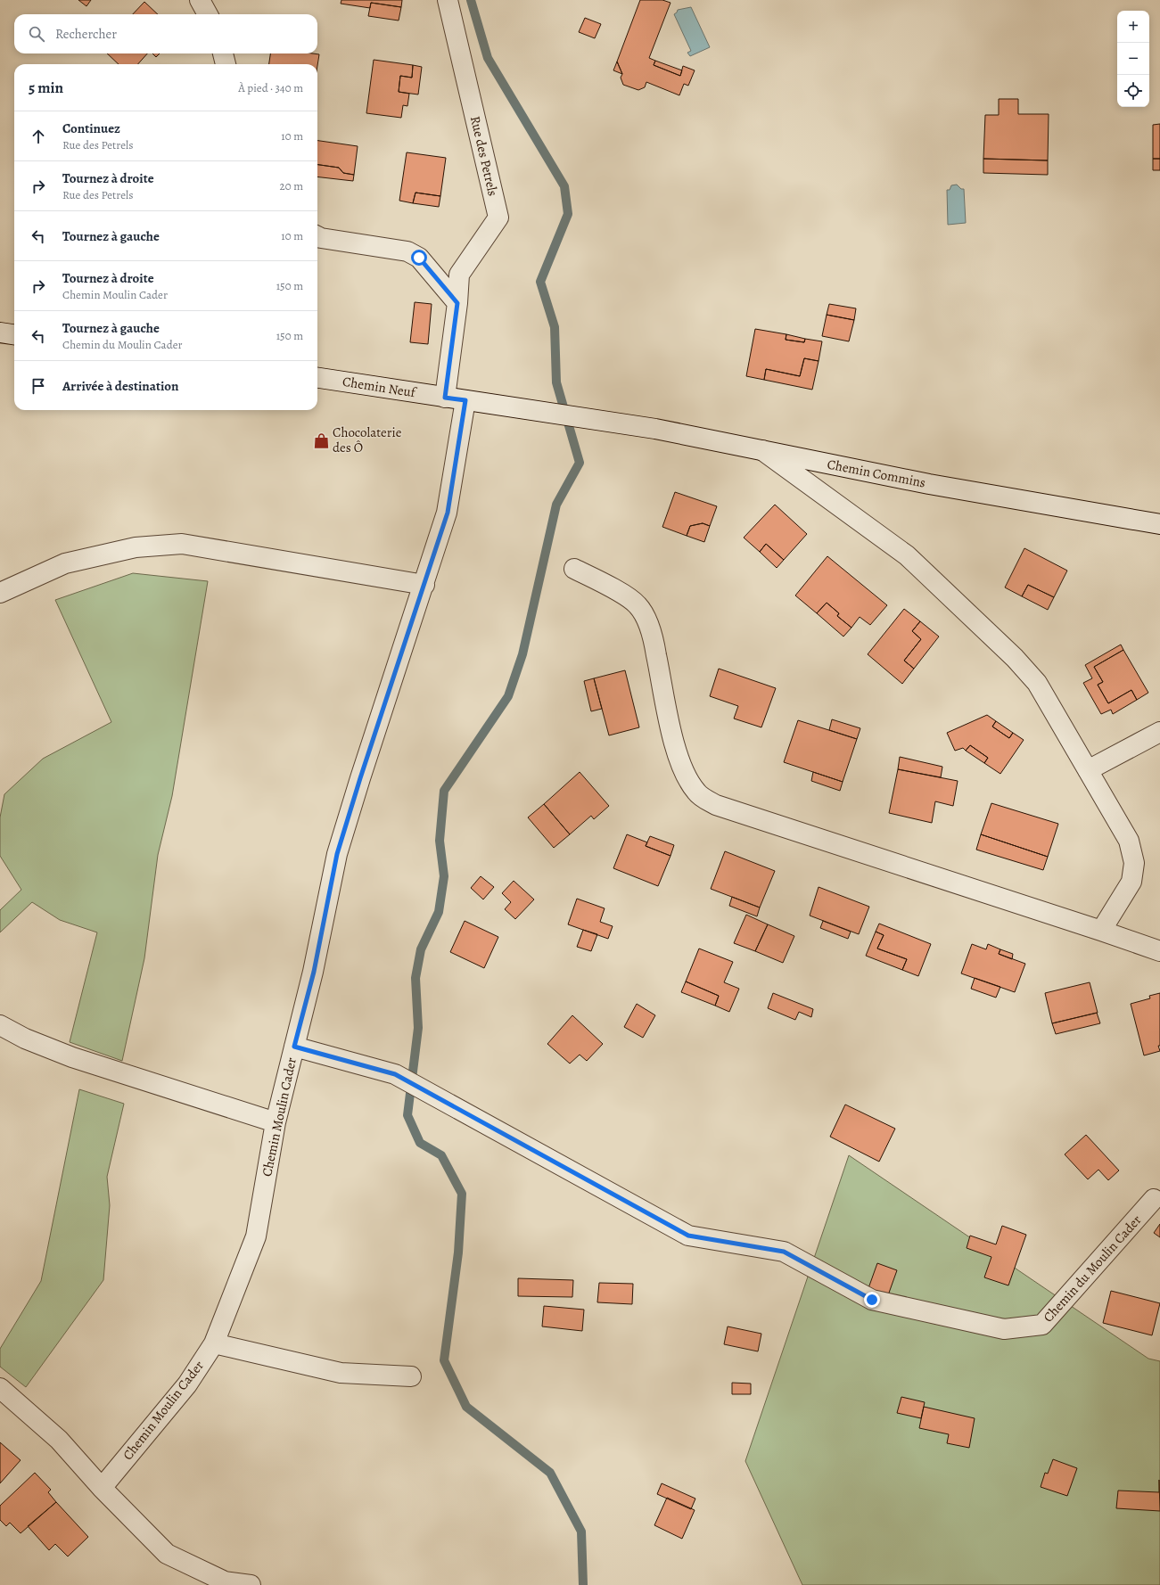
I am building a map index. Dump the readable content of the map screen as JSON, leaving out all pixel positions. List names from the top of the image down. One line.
{"streets":{"street":["Rue des Petrels","Chemin Neuf","Chemin Commins","Chemin Moulin Cader","Chemin du Moulin Cader"]},"crossings":[["Rue des Petrels","Chemin Neuf"],["Chemin Neuf","Chemin Commins"],["Chemin Neuf","Chemin Moulin Cader"],["Chemin Commins","Chemin Moulin Cader"],["Chemin Moulin Cader","Chemin du Moulin Cader"]],"places":{"shop":["Chocolaterie des Ô"]},"page":{"map_buttons":["+","−"],"search":"Rechercher","heading":["5 min","À pied · 340 m"],"list":[["Continuez","Rue des Petrels","10 m"],["Tournez à droite","Rue des Petrels","20 m"],["Tournez à gauche","10 m"],["Tournez à droite","Chemin Moulin Cader","150 m"],["Tournez à gauche","Chemin du Moulin Cader","150 m"],"Arrivée à destination"]}}
